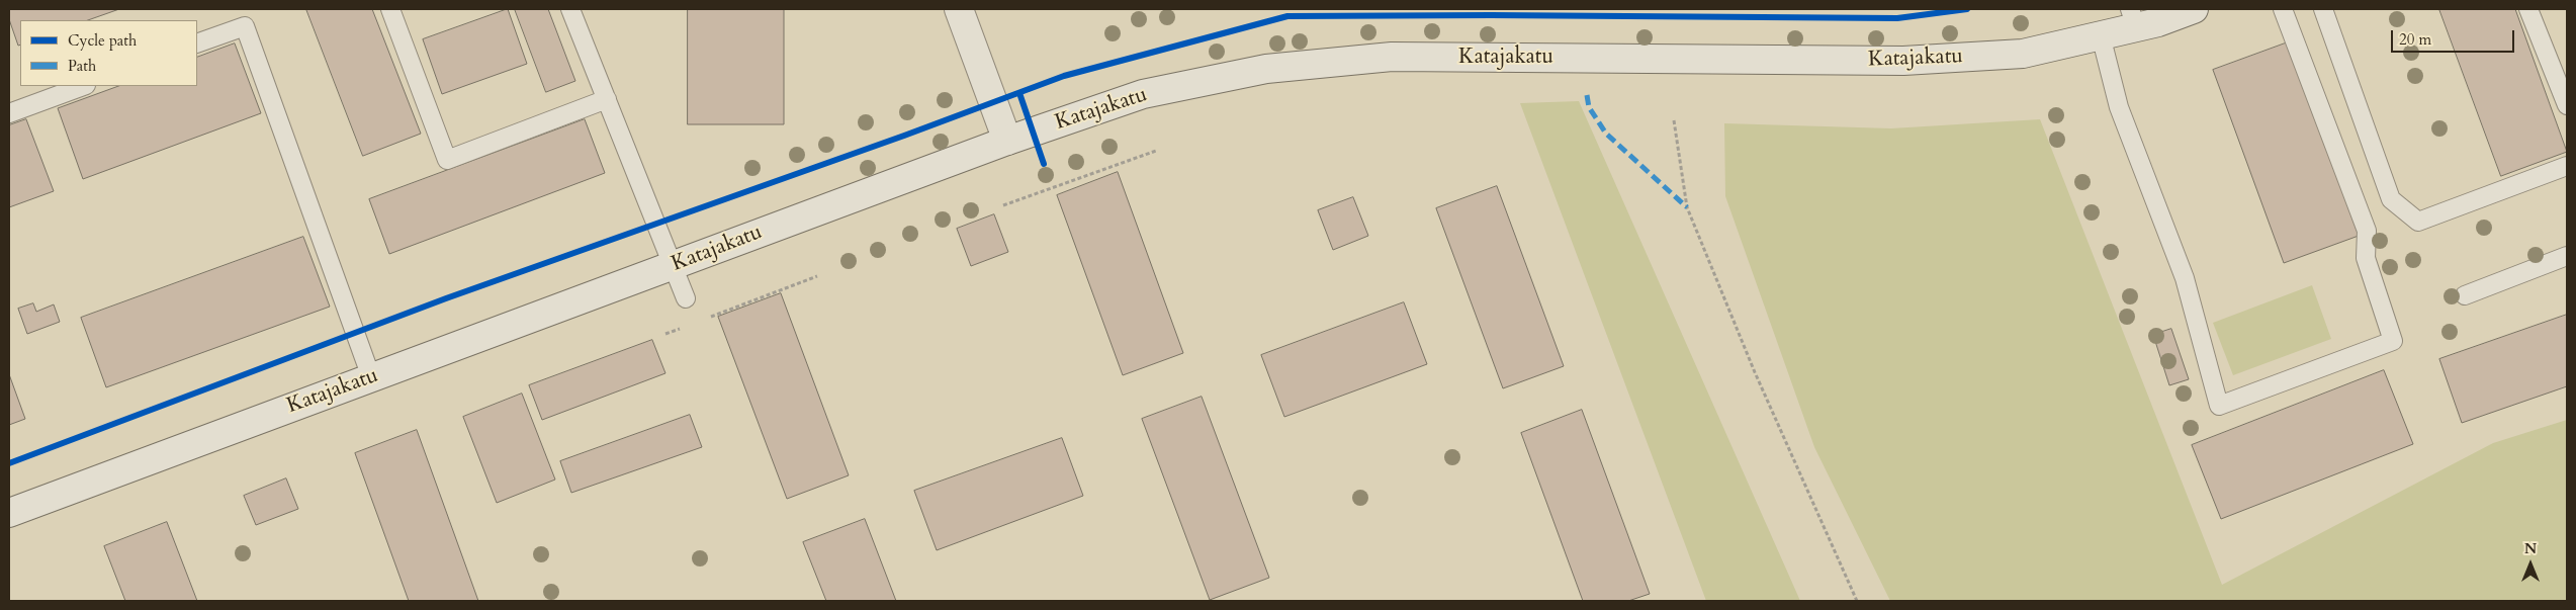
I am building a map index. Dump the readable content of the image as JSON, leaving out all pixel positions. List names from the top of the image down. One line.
{"streets":{"street":["Katajakatu"]},"legend":["Cycle path","Path"],"scale_bar":"20 m","north":"top"}
